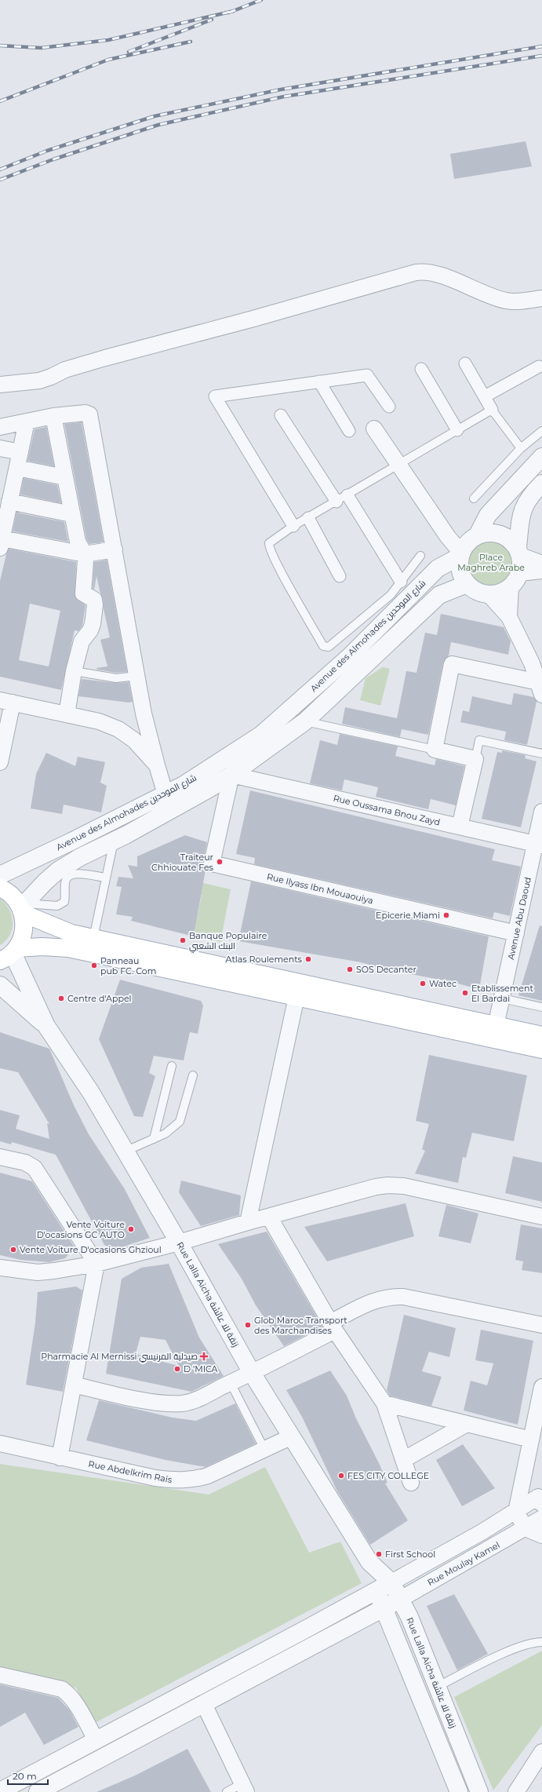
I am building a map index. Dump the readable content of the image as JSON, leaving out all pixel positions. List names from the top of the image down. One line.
{"streets":{"street":["Avenue des Almohades شارع الموحدين","Rue Oussama Bnou Zayd","Rue Ilyass Ibn Mouaouiya","Avenue Abu Daoud","Rue Lalla Aicha زنقة للا عائشة","Rue Abdelkrim Raïs","Rue Moulay Kamel"]},"crossings":[["Avenue des Almohades شارع الموحدين","Rue Oussama Bnou Zayd"],["Avenue des Almohades شارع الموحدين","Rue Ilyass Ibn Mouaouiya"],["Rue Oussama Bnou Zayd","Rue Ilyass Ibn Mouaouiya"],["Rue Oussama Bnou Zayd","Avenue Abu Daoud"],["Rue Ilyass Ibn Mouaouiya","Avenue Abu Daoud"],["Rue Lalla Aicha زنقة للا عائشة","Rue Abdelkrim Raïs"],["Rue Lalla Aicha زنقة للا عائشة","Rue Moulay Kamel"]],"parks":["Place Maghreb Arabe"],"places":{"other":["Traiteur Chhiouate Fes","Epicerie Miami","Banque Populaire البنك الشعبي","Atlas Roulements","Panneau pub FC. Com","SOS Decanter","Watec","Etablissement El Bardai","Centre d'Appel","Vente Voiture D'ocasions GC AUTO","Vente Voiture D'ocasions Ghzioul","Glob Maroc Transport des Marchandises","D 'MICA","FES CITY COLLEGE","First School"],"health":["Pharmacie Al Mernissi صيدلية المرنيسي"]},"scale_bar":"20 m"}
